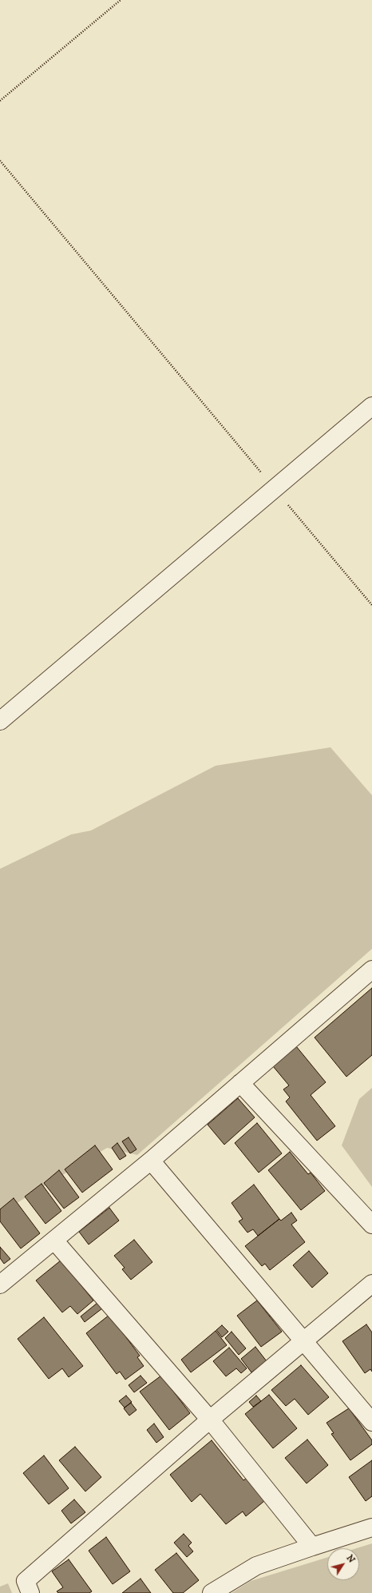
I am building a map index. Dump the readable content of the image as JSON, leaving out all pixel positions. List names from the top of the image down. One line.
{"north":"top right"}
